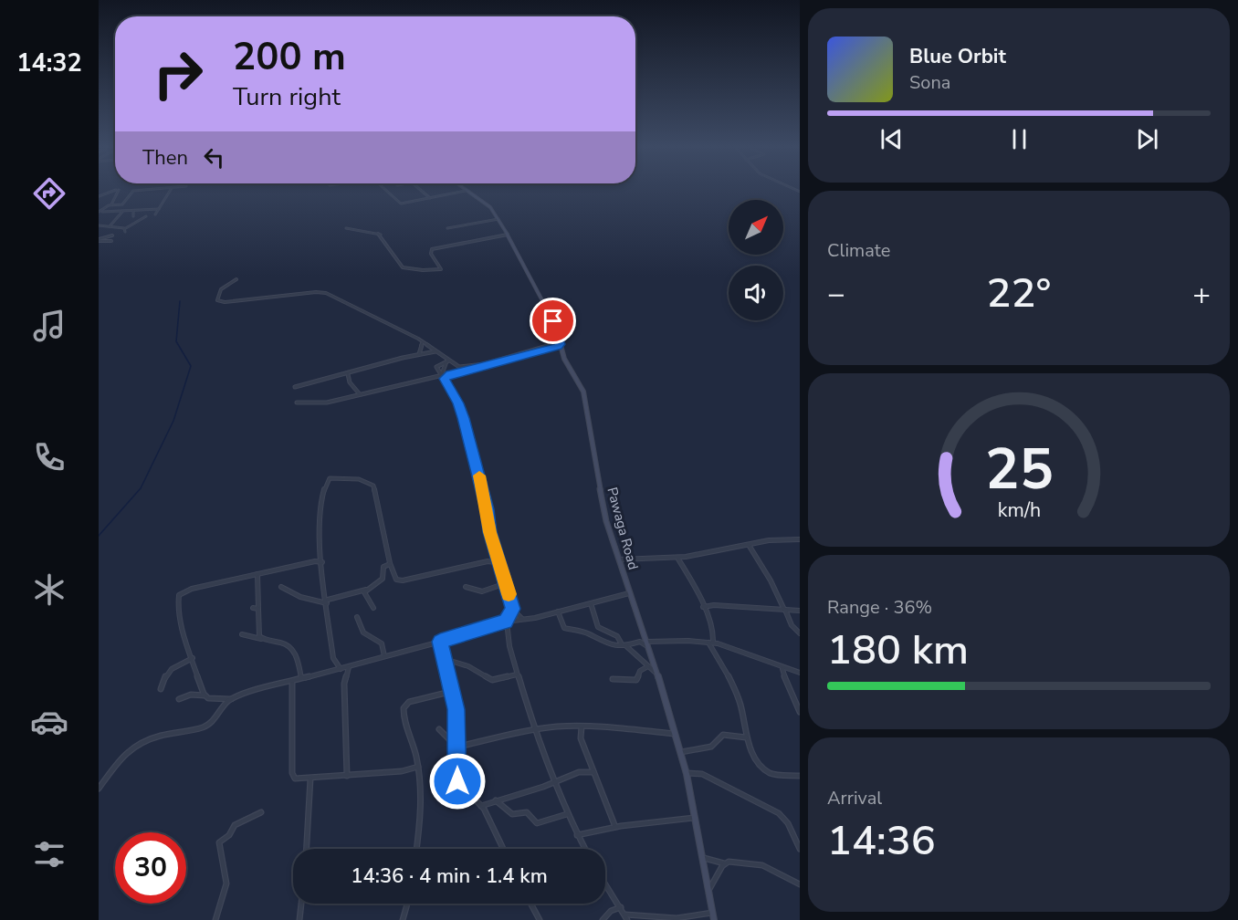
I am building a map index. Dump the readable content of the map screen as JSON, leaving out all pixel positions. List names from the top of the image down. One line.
{"streets":{"main road":["Pawaga Road"]},"north":"top right","page":{"tabs":"14:32","turn":["200 m","Turn right"],"song":["Blue Orbit","Sona"],"then":"Then","tile":["Climate",["Range · 36%","180 km"],["Arrival","14:36"]],"heat":["−","22°","+"],"limit":"30","trip":"14:36 · 4 min · 1.4 km","gauge":["25","km/h"]}}
